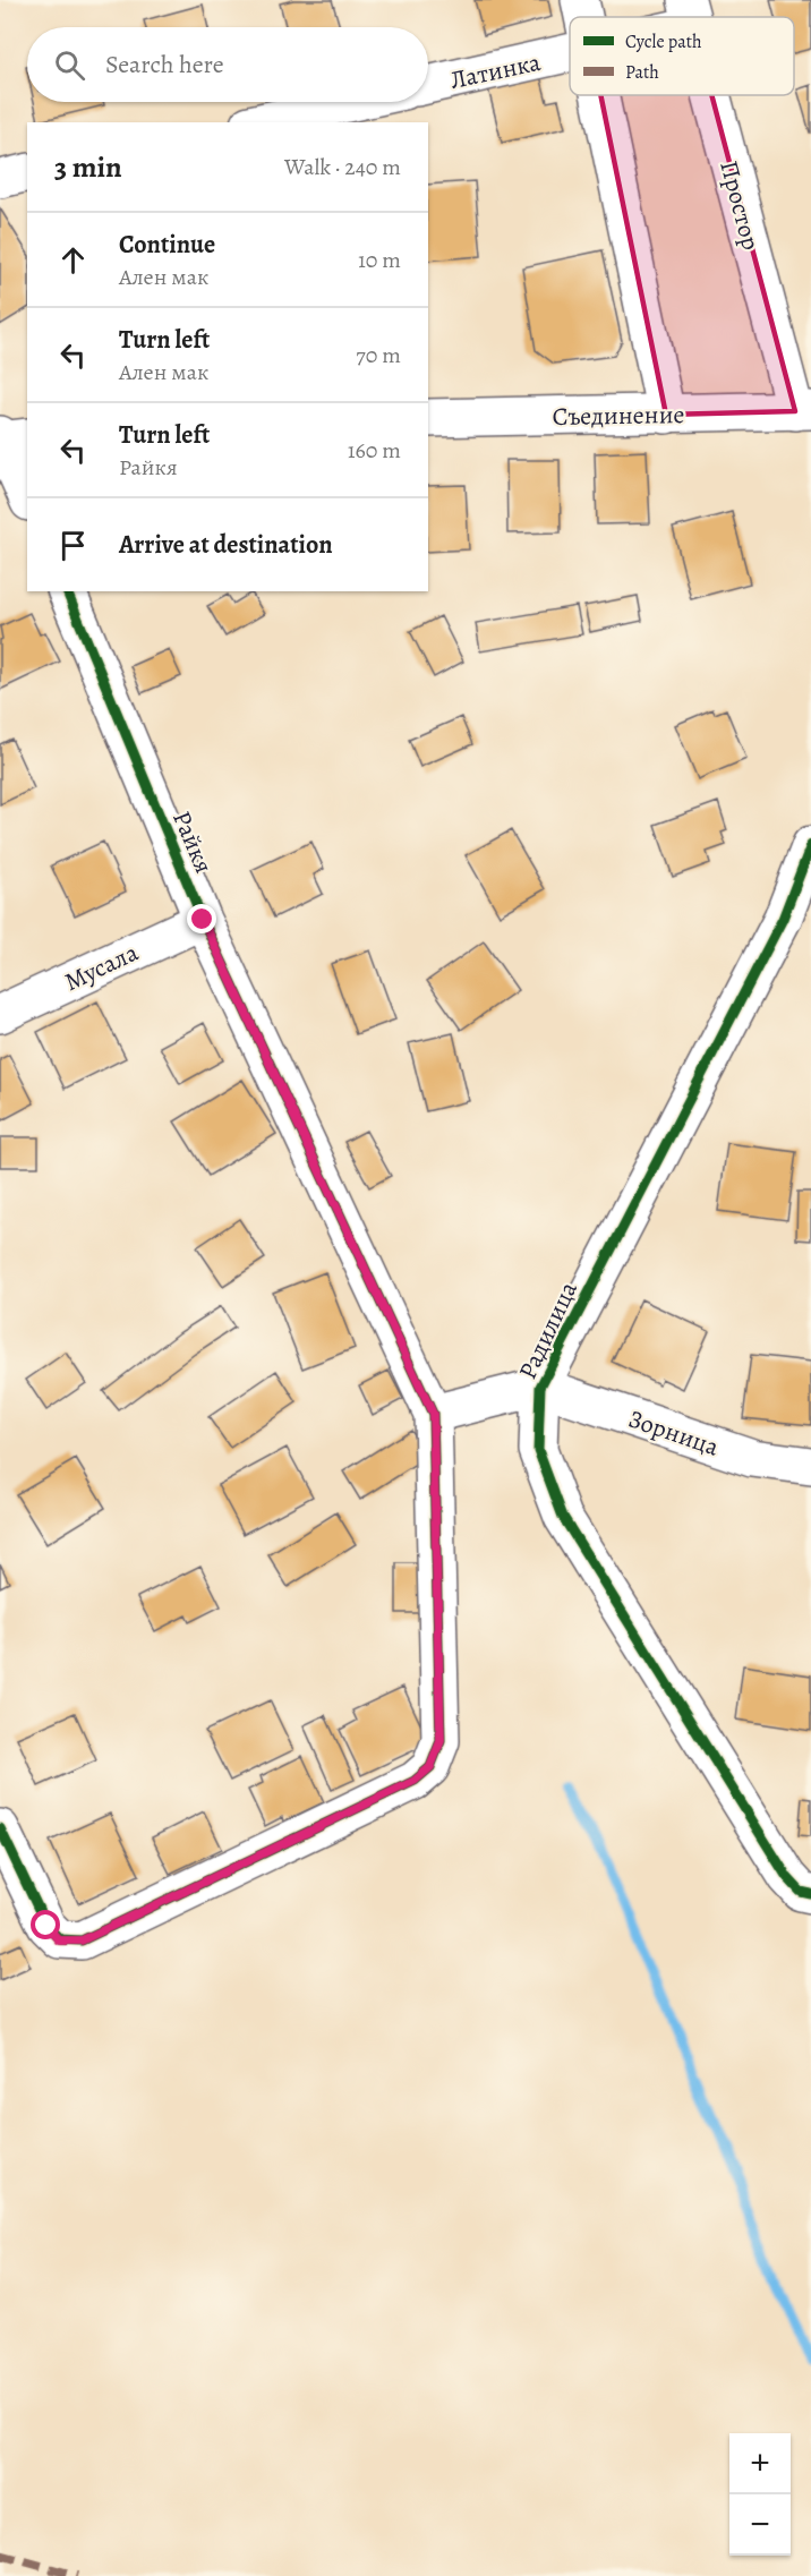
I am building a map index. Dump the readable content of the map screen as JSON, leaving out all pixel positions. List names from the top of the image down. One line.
{"streets":{"street":["Латинка","Простор","Съединение","Райкя","Мусала","Радилица","Зорница"]},"crossings":[["Простор","Съединение"],["Райкя","Мусала"],["Радилица","Зорница"]],"legend":["Cycle path","Path"],"page":{"search":"Search here","heading":["3 min","Walk · 240 m"],"list":[["Continue","Ален мак","10 m"],["Turn left","Ален мак","70 m"],["Turn left","Райкя","160 m"],"Arrive at destination"],"map_buttons":["+","−"]}}
